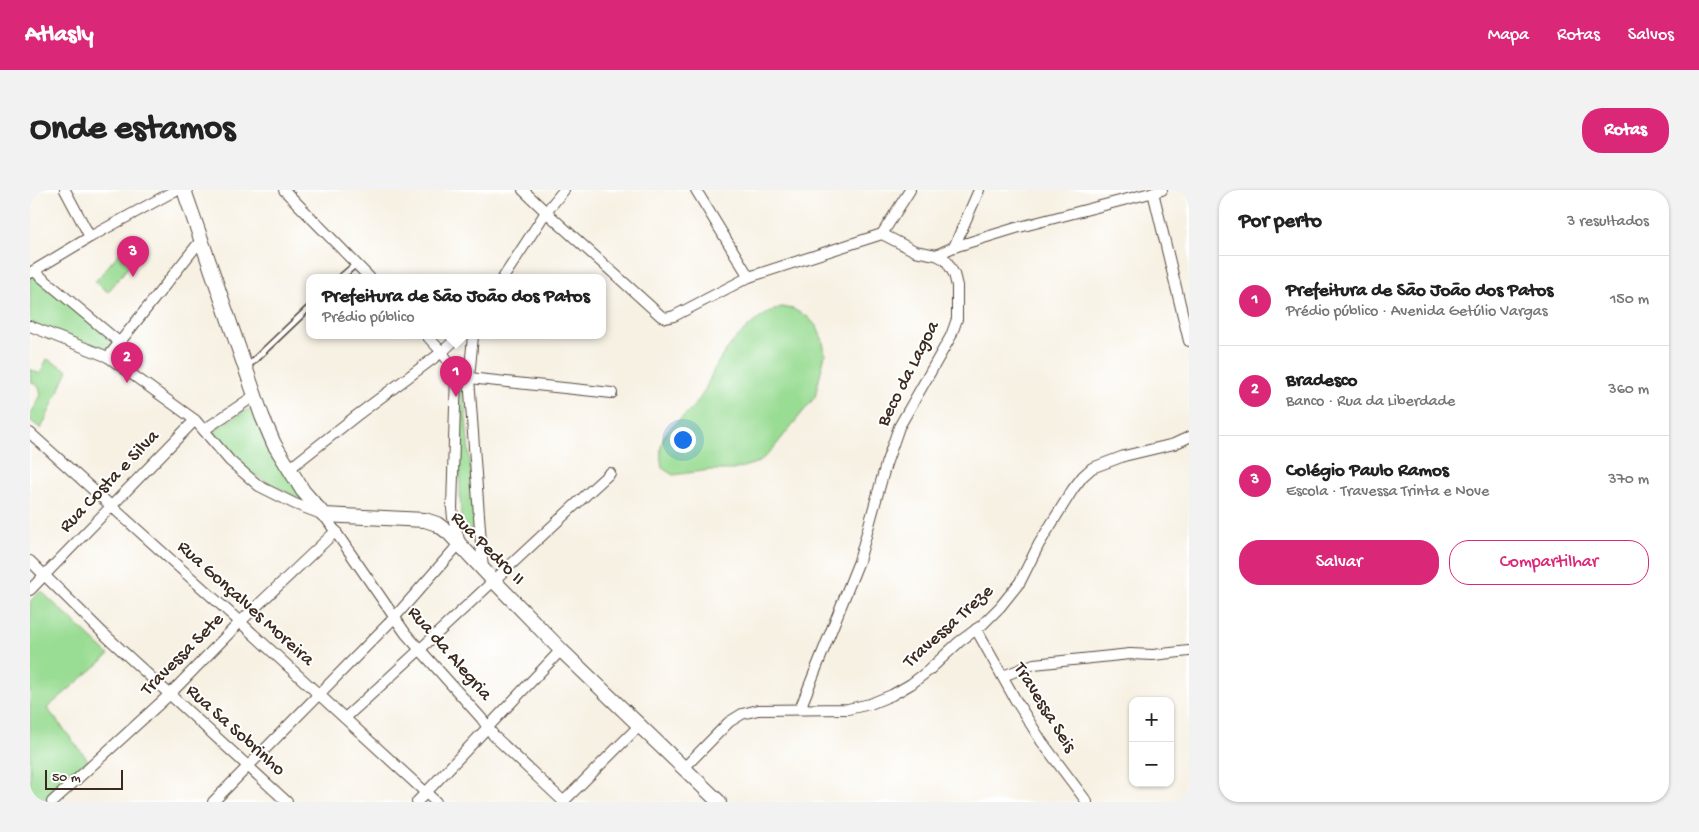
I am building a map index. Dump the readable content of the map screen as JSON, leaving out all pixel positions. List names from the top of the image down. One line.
{"streets":{"street":["Beco da Lagoa","Rua Costa e Silva","Rua Pedro II","Rua Gonçalves Moreira","Travessa Treze","Rua da Alegria","Travessa Sete","Travessa Seis","Rua Sa Sobrinho"]},"crossings":[["Beco da Lagoa","Travessa Treze"],["Rua Costa e Silva","Rua Gonçalves Moreira"],["Rua Costa e Silva","Rua Sa Sobrinho"],["Rua Pedro II","Travessa Treze"],["Rua Pedro II","Rua da Alegria"],["Rua Gonçalves Moreira","Travessa Sete"],["Travessa Treze","Travessa Seis"],["Rua da Alegria","Travessa Sete"],["Travessa Sete","Rua Sa Sobrinho"]],"scale_bar":"50 m","page":{"header":"Atlasly","nav":["Mapa","Rotas","Salvos"],"buttons":["Rotas",["Salvar","Compartilhar"]],"title":"Onde estamos","heading":["Por perto","3 resultados"],"pins":["3","2","1"],"list":[{"mark":"1","name":"Prefeitura de São João dos Patos","note":"Prédio público · Avenida Getúlio Vargas","value":"150 m"},{"mark":"2","name":"Bradesco","note":"Banco · Rua da Liberdade","value":"360 m"},{"mark":"3","name":"Colégio Paulo Ramos","note":"Escola · Travessa Trinta e Nove","value":"370 m"}],"popup":["Prefeitura de São João dos Patos","Prédio público"],"map_buttons":["+","−"],"scale":"50 m"}}
